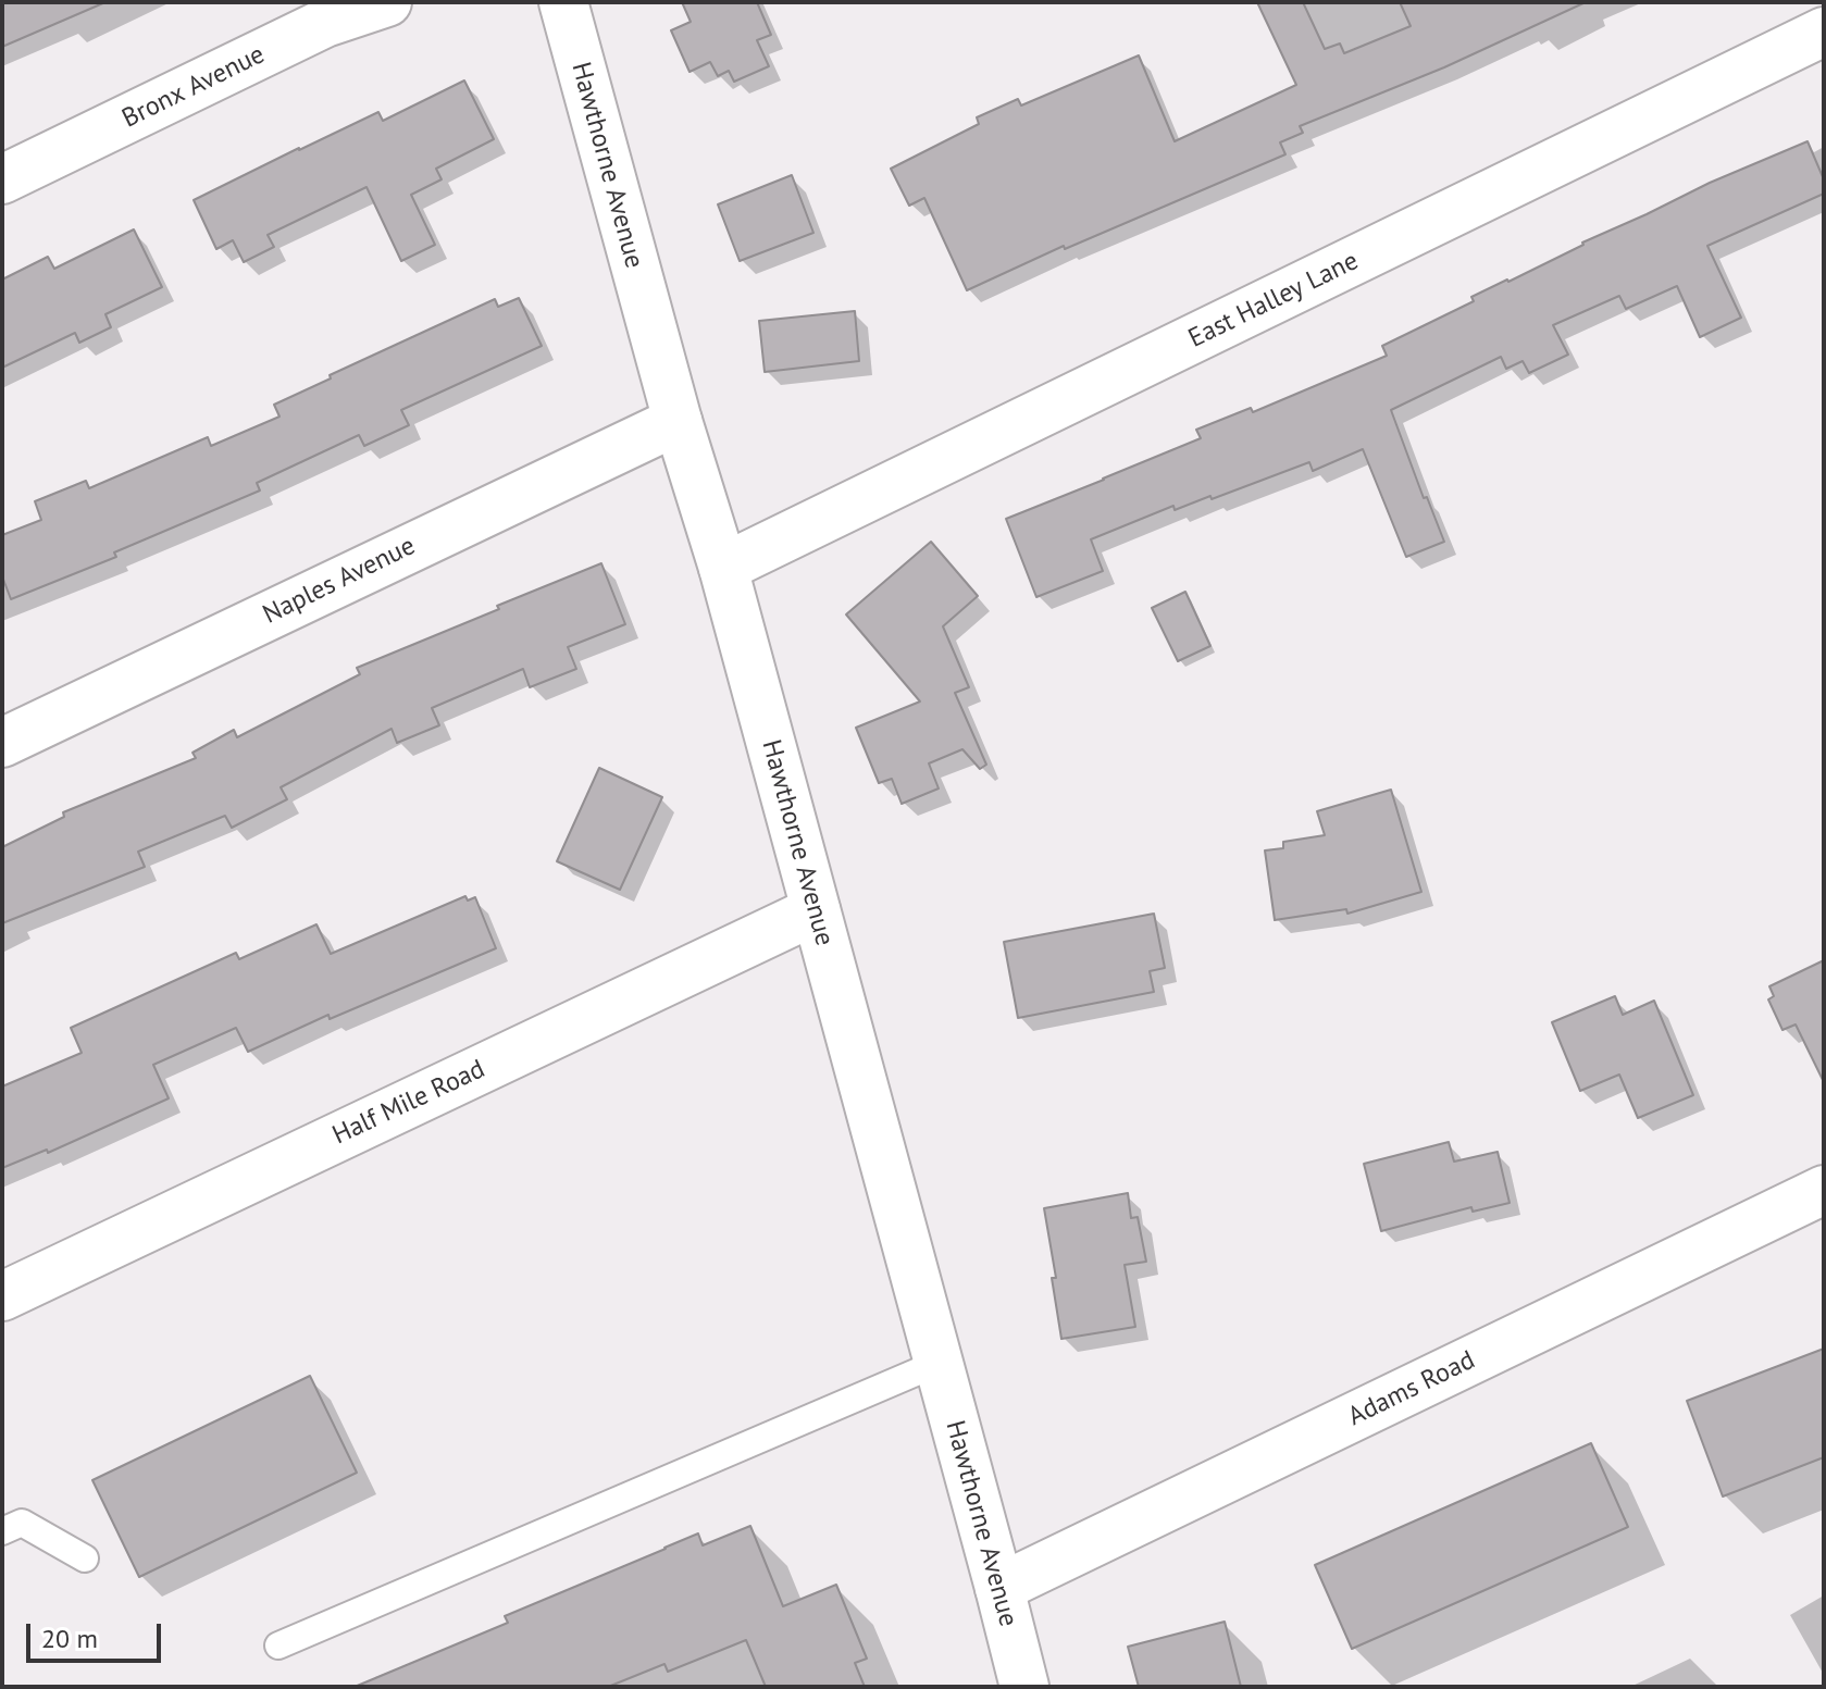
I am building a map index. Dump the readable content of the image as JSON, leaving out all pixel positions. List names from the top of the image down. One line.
{"streets":{"street":["Bronx Avenue","Hawthorne Avenue","East Halley Lane","Naples Avenue","Half Mile Road","Adams Road"]},"crossings":[["Hawthorne Avenue","East Halley Lane"],["Hawthorne Avenue","Naples Avenue"],["Hawthorne Avenue","Half Mile Road"],["Hawthorne Avenue","Adams Road"]],"scale_bar":"20 m"}
